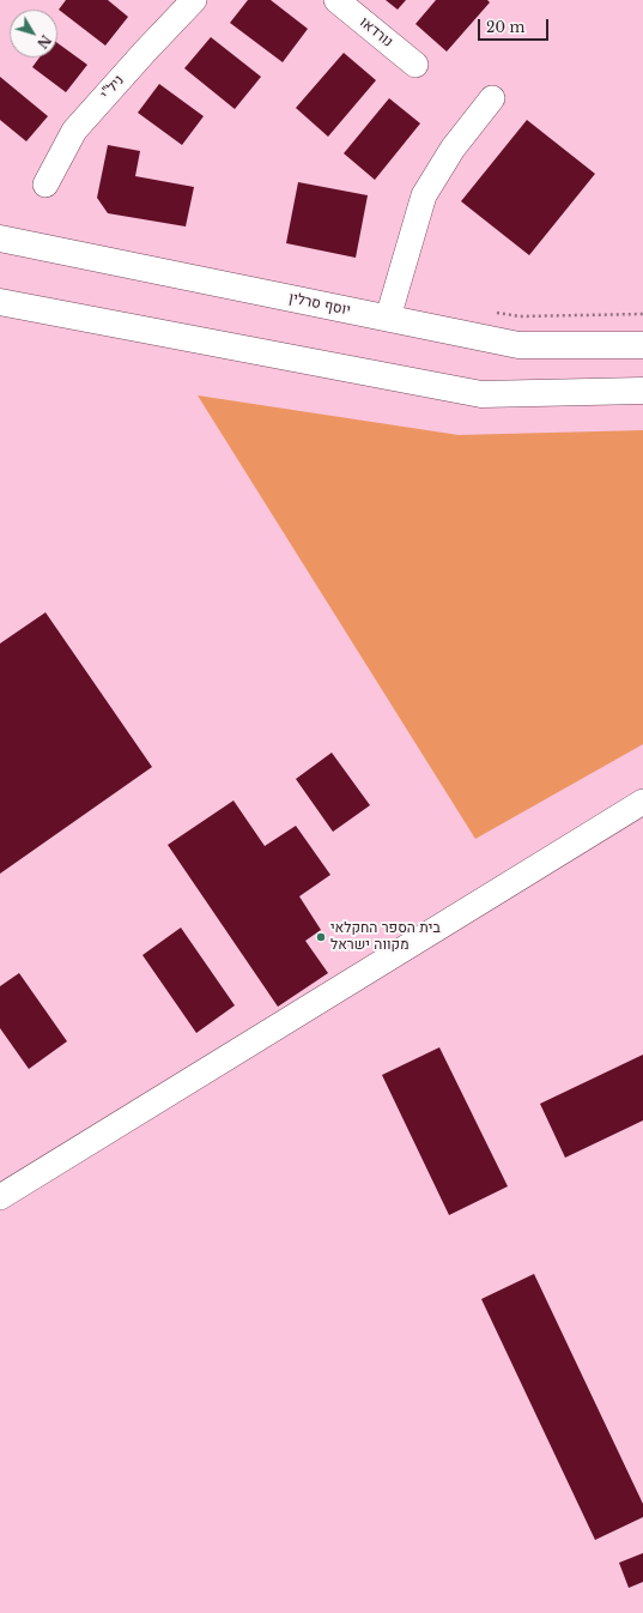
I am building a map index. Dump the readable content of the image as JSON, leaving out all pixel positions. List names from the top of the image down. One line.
{"streets":{"main road":["יוסף סרלין"],"street":["נורדאו","ניל\"י"]},"places":["בית הספר החקלאי מקווה ישראל"],"scale_bar":"20 m","north":"bottom right"}
